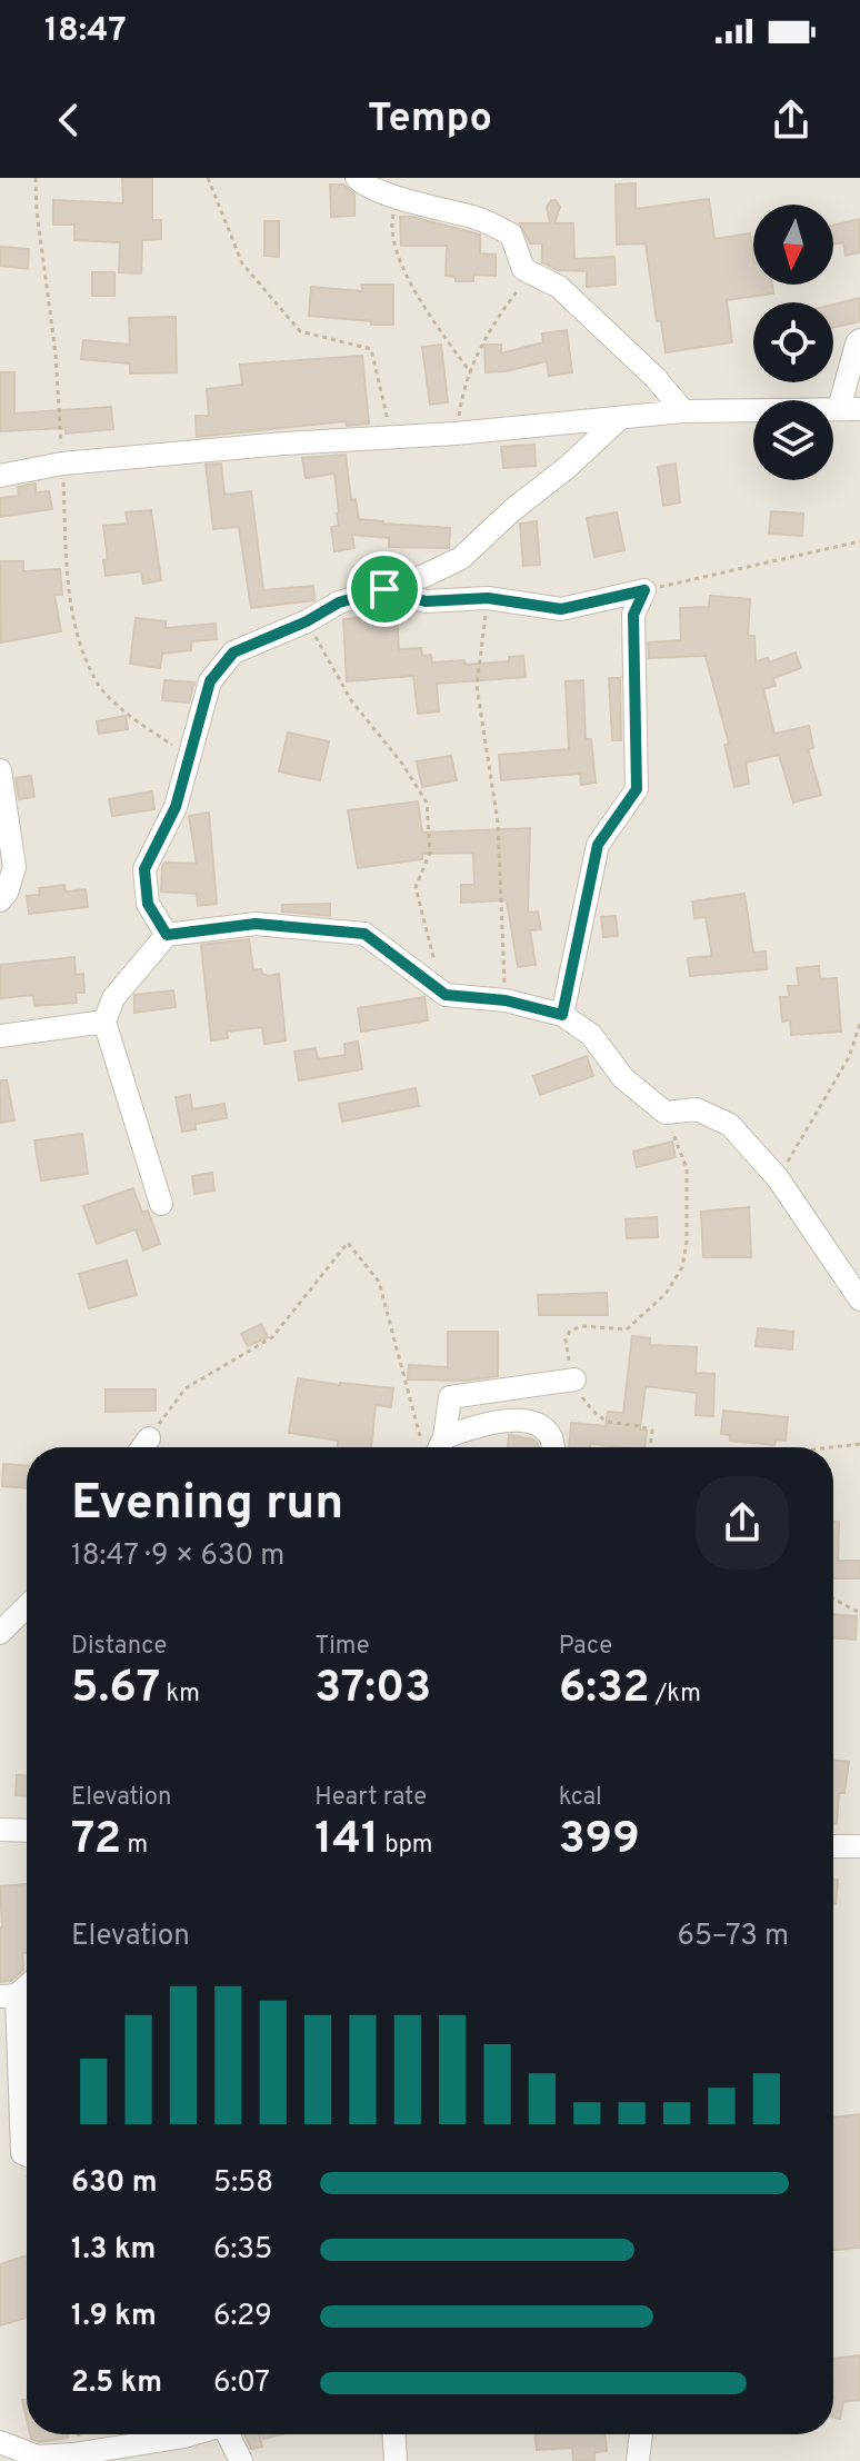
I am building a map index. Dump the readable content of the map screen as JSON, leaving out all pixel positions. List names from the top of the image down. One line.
{"north":"bottom","page":{"status":"18:47","header":"Tempo","heading":["Evening run","18:47 · 9 × 630 m"],"stats":[["Distance","5.67 km"],["Time","37:03"],["Pace","6:32 /km"],["Elevation","72 m"],["Heart rate","141 bpm"],["kcal","399"]],"chart":["Elevation","65–73 m"],"list":[{"name":"630 m","note":"5:58"},{"name":"1.3 km","note":"6:35"},{"name":"1.9 km","note":"6:29"},{"name":"2.5 km","note":"6:07"}]}}
